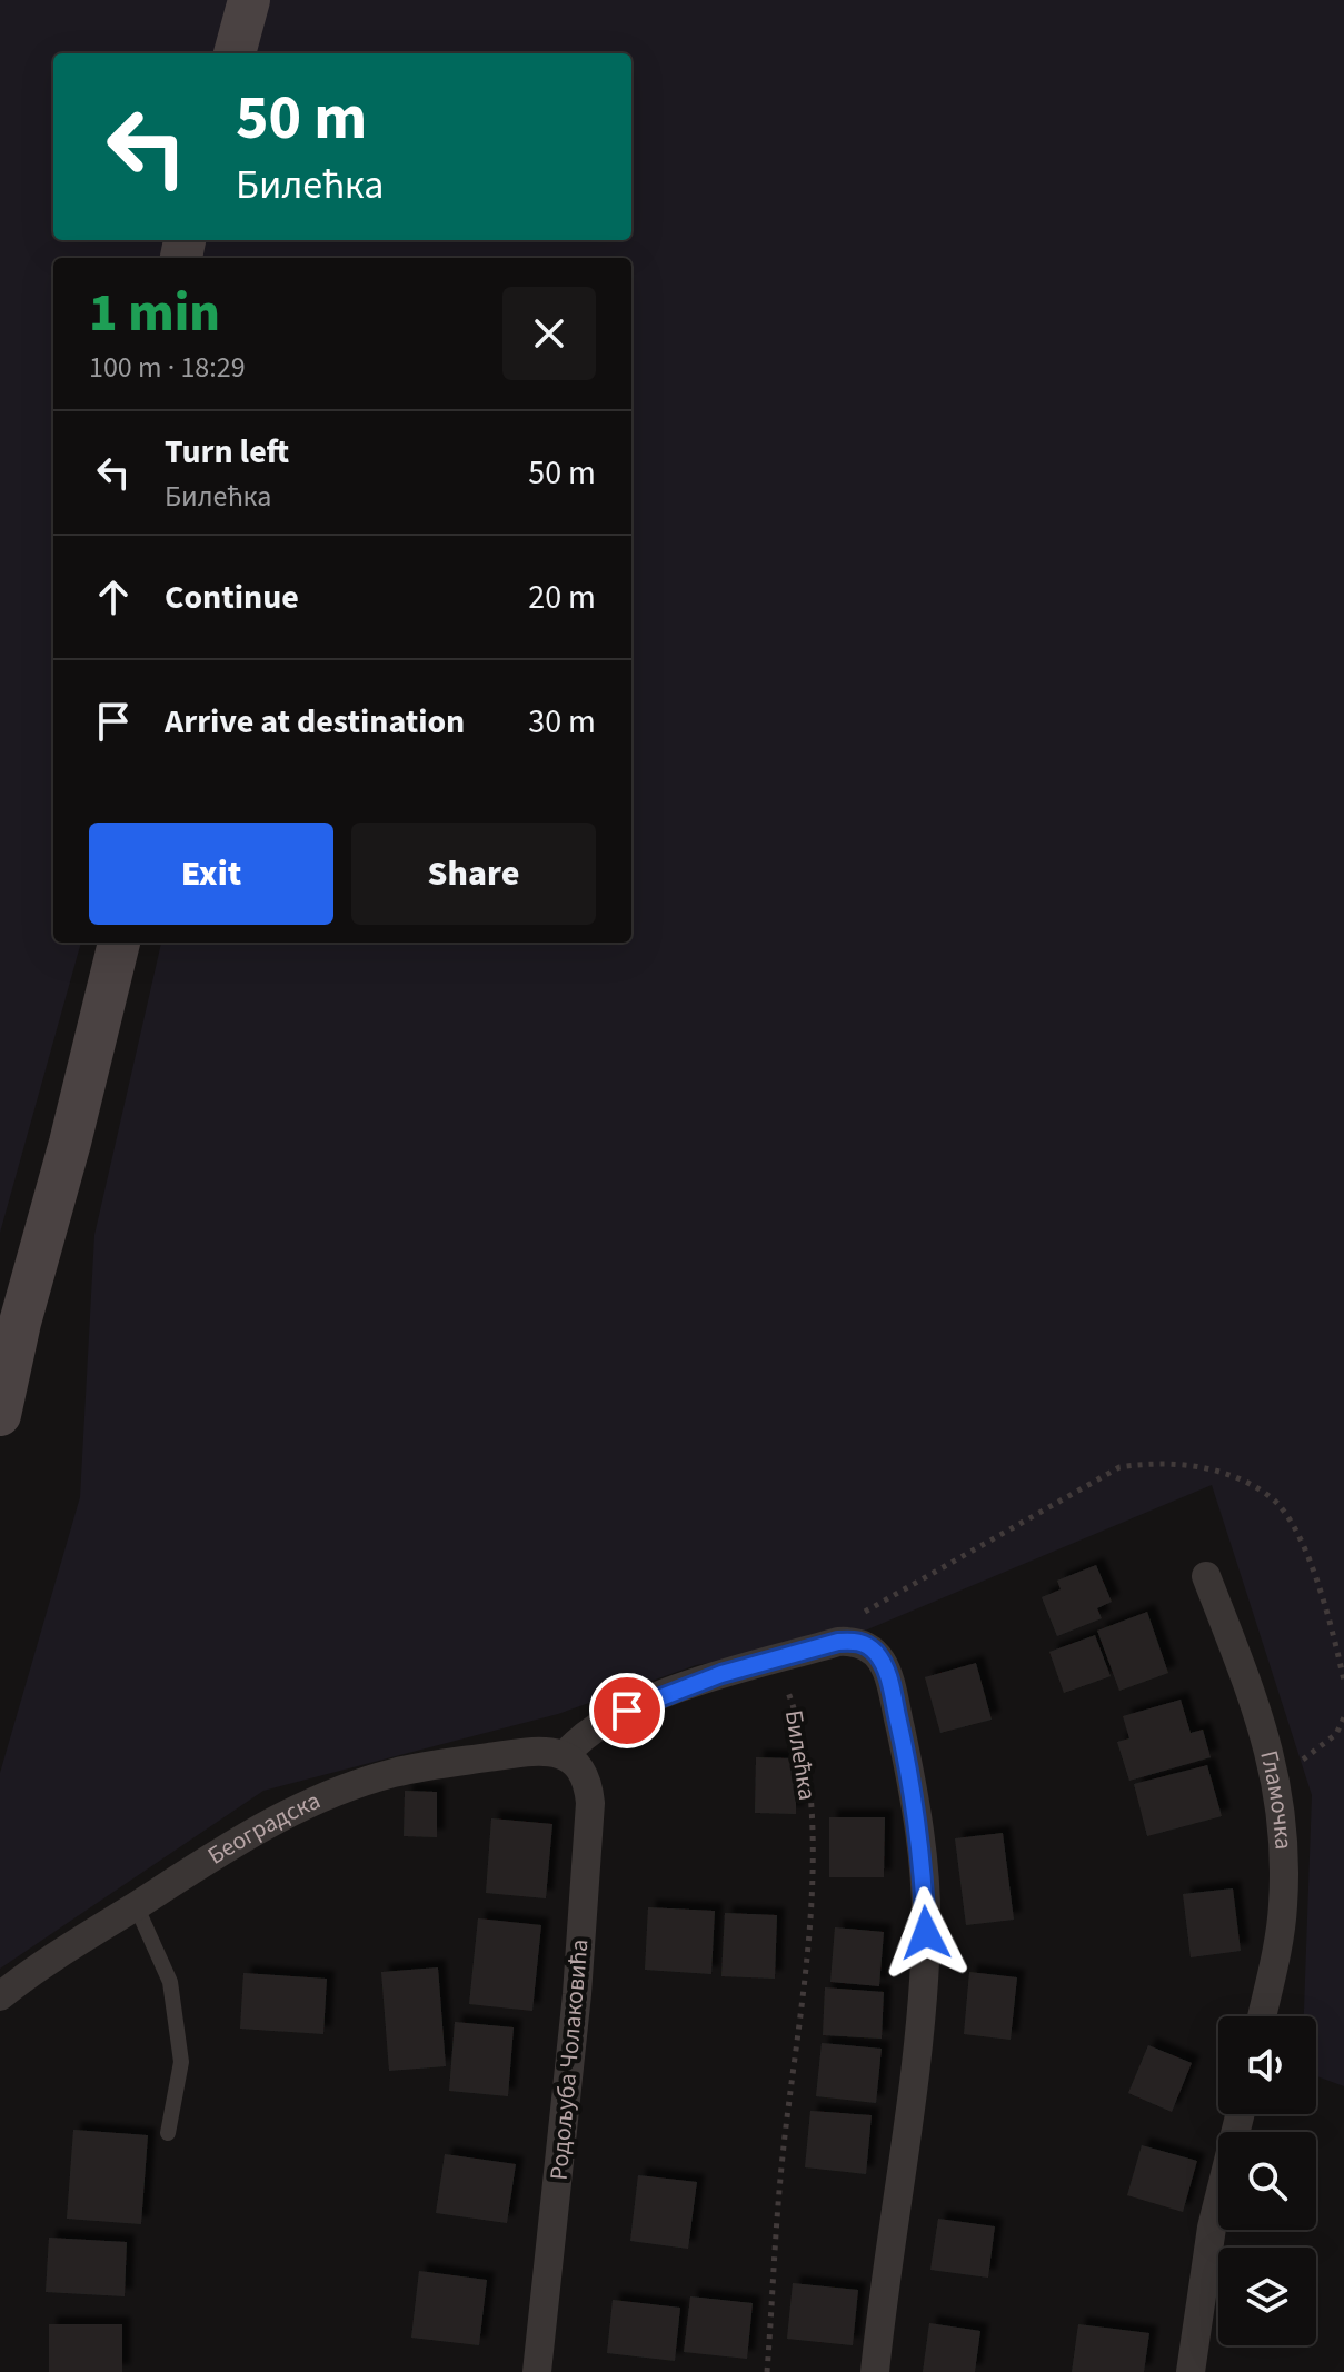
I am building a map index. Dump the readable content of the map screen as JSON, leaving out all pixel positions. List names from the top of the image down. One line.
{"streets":{"street":["Гламочка","Београдска","Родољуба Чолаковића"],"path":["Билећка"]},"crossings":[["Београдска","Родољуба Чолаковића"]],"page":{"turn":["50 m","Билећка"],"heading":["1 min","100 m · 18:29"],"list":[{"name":"Turn left","note":"Билећка","value":"50 m"},{"name":"Continue","value":"20 m"},{"name":"Arrive at destination","value":"30 m"}],"buttons":["Exit","Share"]}}
